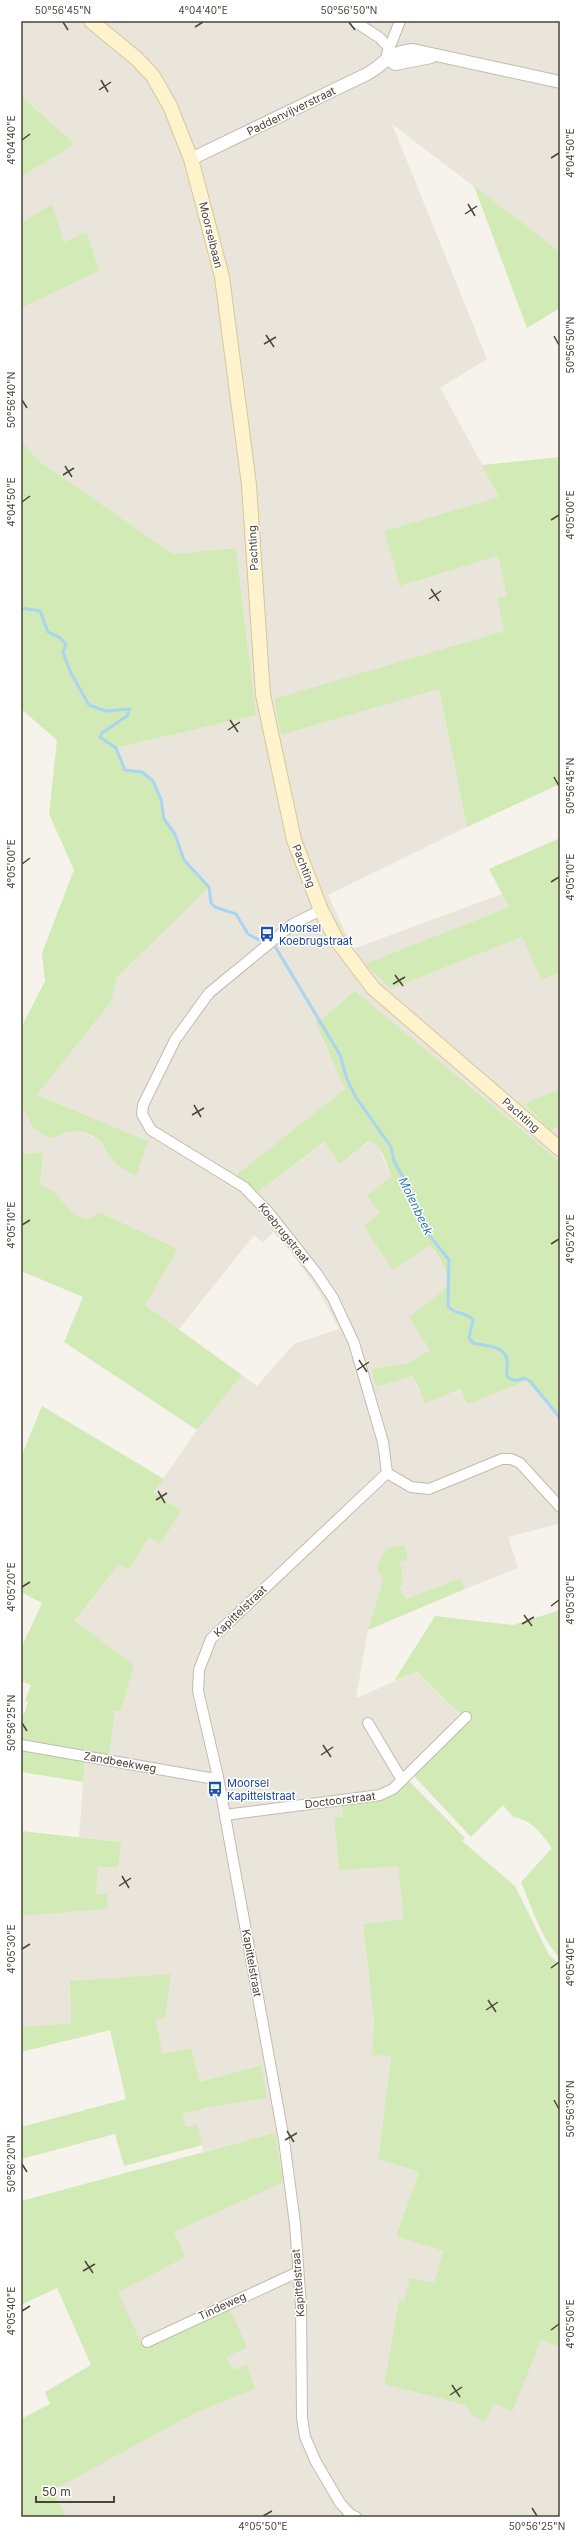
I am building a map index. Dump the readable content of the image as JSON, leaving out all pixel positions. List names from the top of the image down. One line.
{"streets":{"main road":["Moorselbaan","Pachting"],"street":["Paddenvijverstraat","Koebrugstraat","Kapittelstraat","Zandbeekweg","Doctoorstraat","Tindeweg"]},"crossings":[["Paddenvijverstraat","Moorselbaan"],["Moorselbaan","Pachting"],["Pachting","Koebrugstraat"],["Koebrugstraat","Kapittelstraat"],["Kapittelstraat","Zandbeekweg"],["Kapittelstraat","Doctoorstraat"],["Kapittelstraat","Tindeweg"]],"water":["Molenbeek"],"places":{"bus stop":["Moorsel Koebrugstraat","Moorsel Kapittelstraat"]},"scale_bar":"50 m","coordinates":["50°56'45\"N","4°04'40\"E","50°56'50\"N","4°04'50\"E","50°56'40\"N","4°05'00\"E","4°05'10\"E","4°05'20\"E","4°05'30\"E","50°56'25\"N","4°05'40\"E","50°56'30\"N","50°56'20\"N","4°05'50\"E"]}
